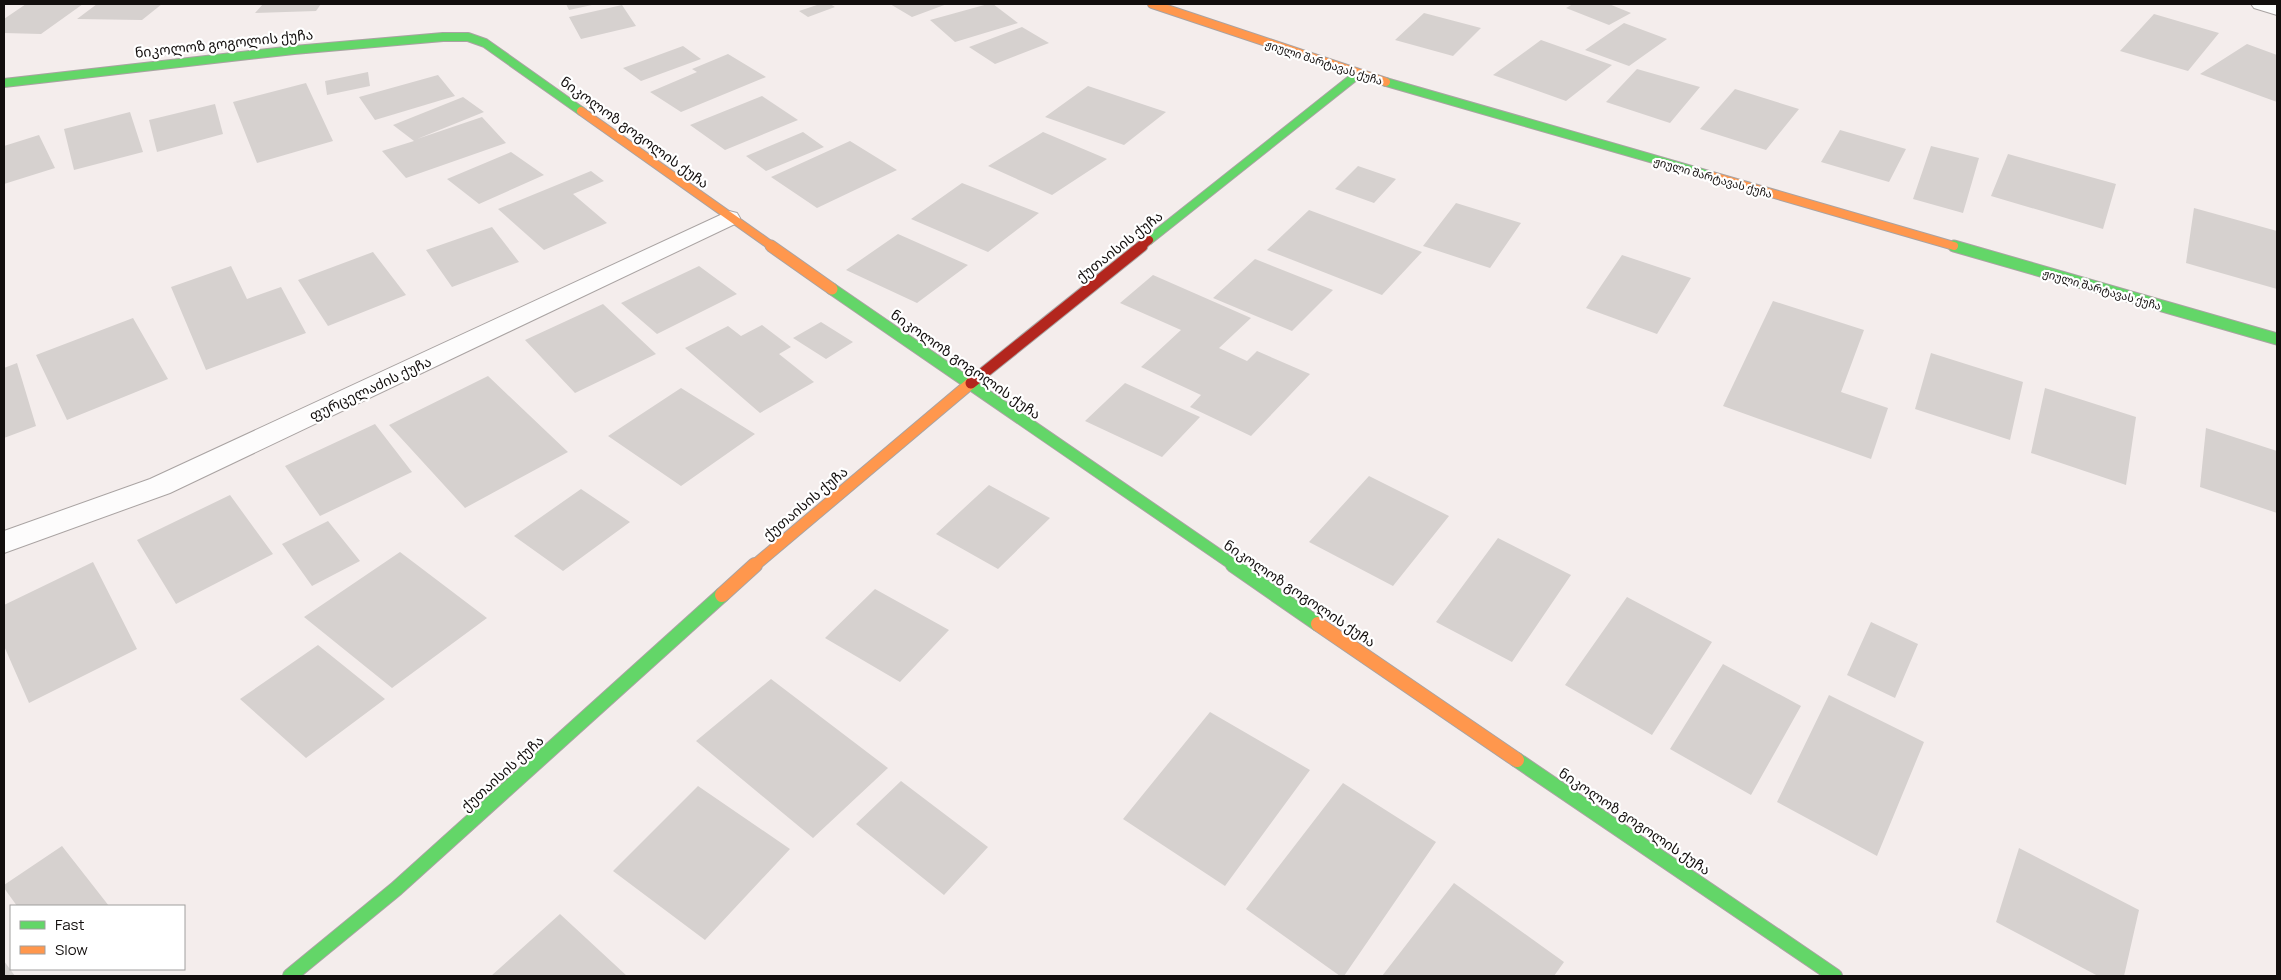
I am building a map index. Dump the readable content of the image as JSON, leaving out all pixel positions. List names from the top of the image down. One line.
{"streets":{"street":["ნიკოლოზ გოგოლის ქუჩა","ჟიული შარტავას ქუჩა","ქუთაისის ქუჩა","ფურცელაძის ქუჩა"]},"crossings":[["ნიკოლოზ გოგოლის ქუჩა","ქუთაისის ქუჩა"],["ნიკოლოზ გოგოლის ქუჩა","ფურცელაძის ქუჩა"],["ჟიული შარტავას ქუჩა","ქუთაისის ქუჩა"]],"legend":["Fast","Slow"]}
